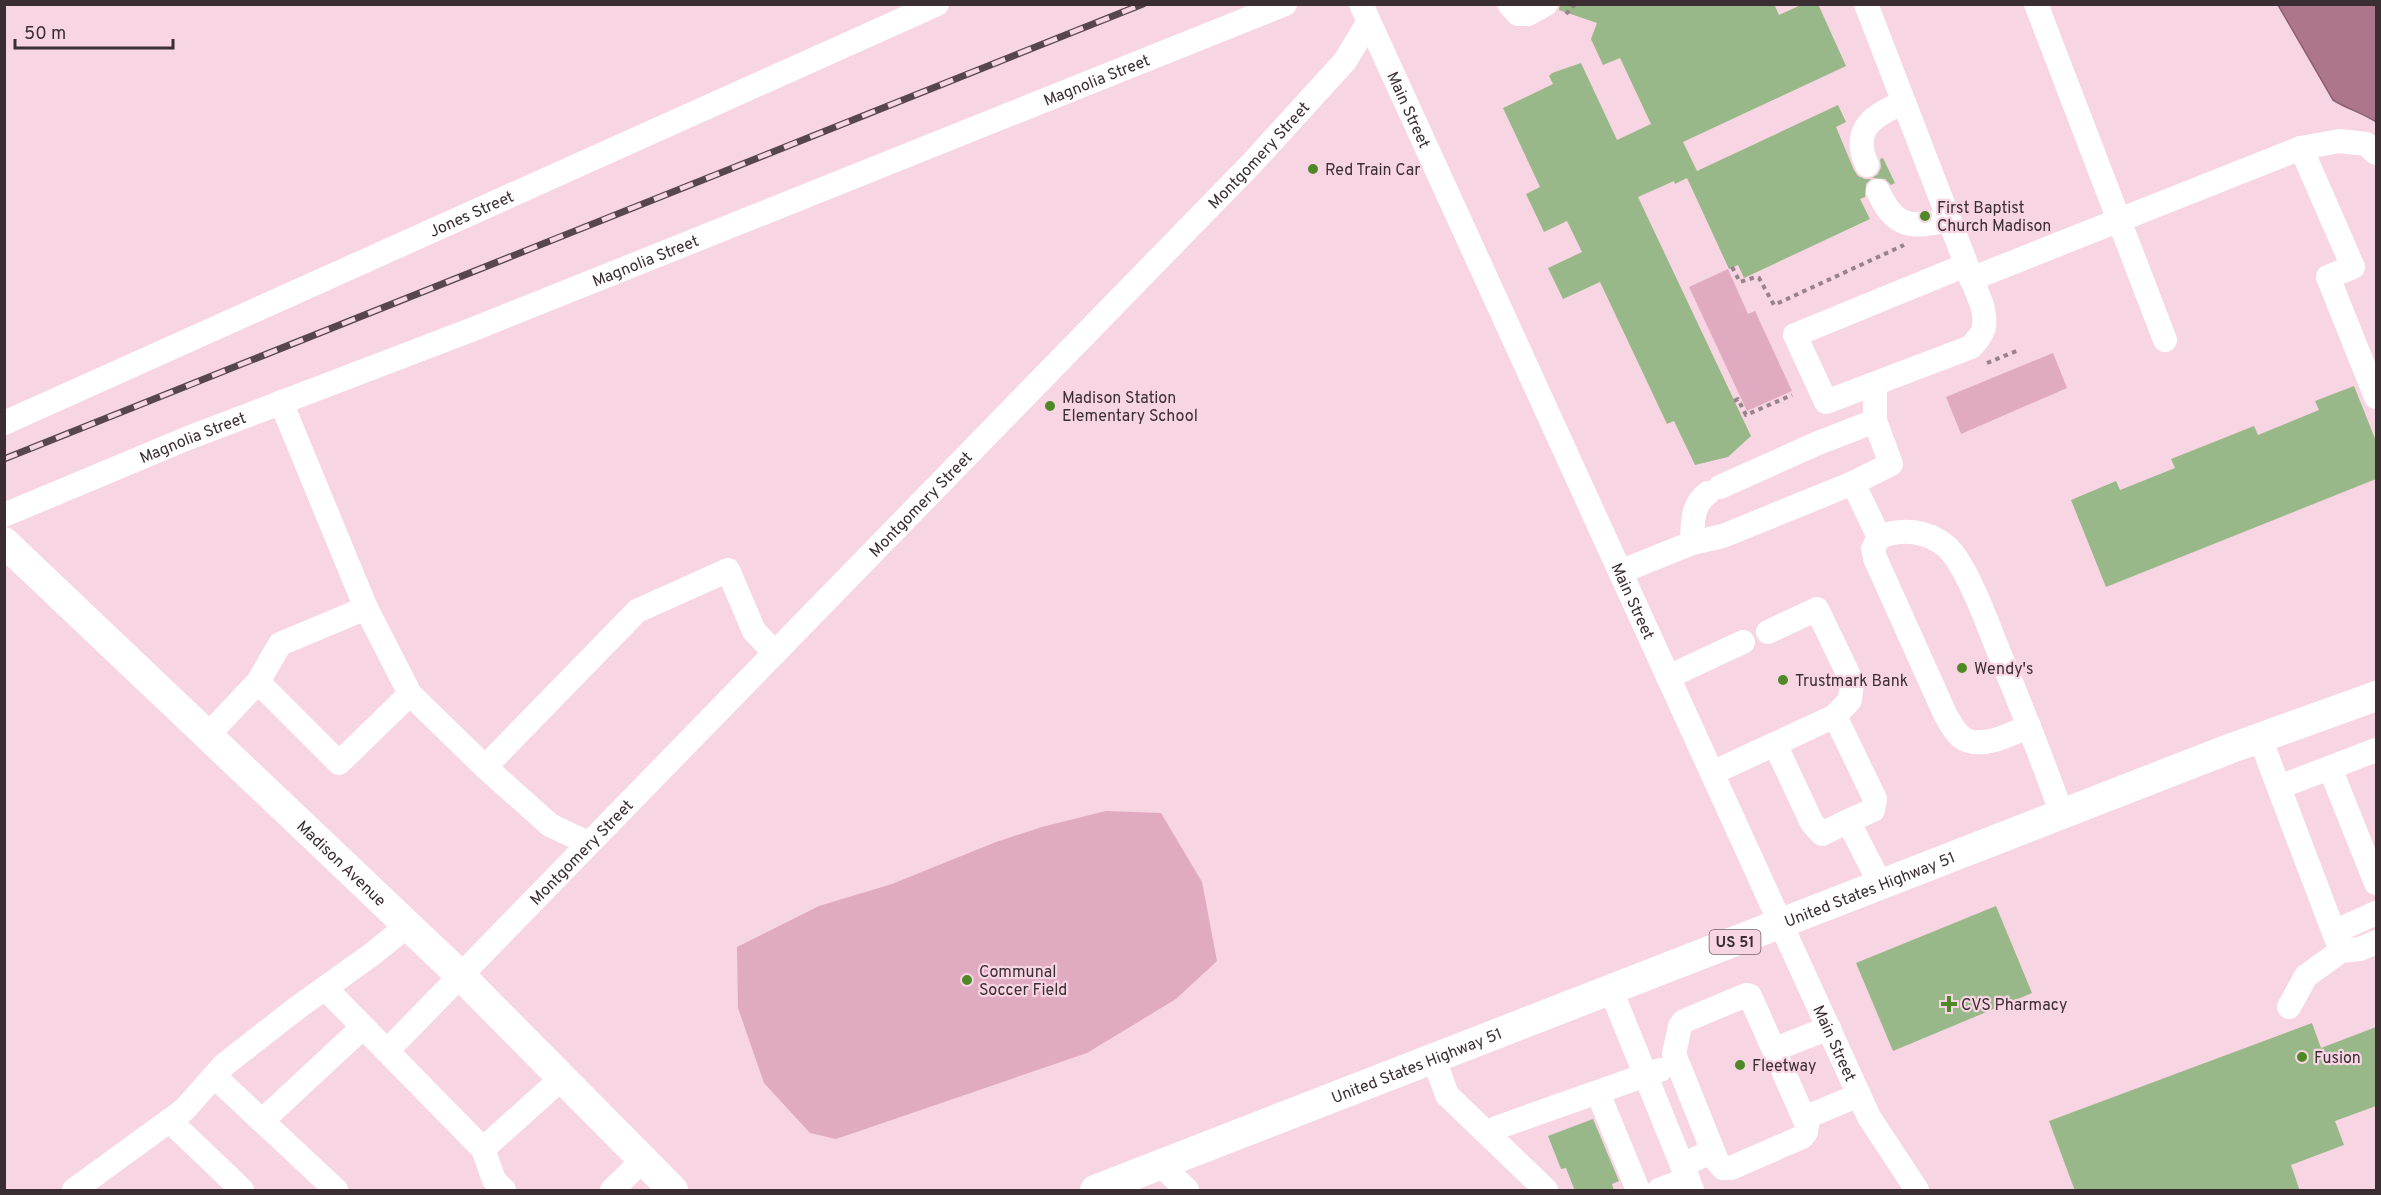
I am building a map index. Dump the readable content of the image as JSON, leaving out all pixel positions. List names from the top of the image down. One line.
{"streets":{"main road":["Madison Avenue","United States Highway 51","US 51"],"street":["Magnolia Street","Main Street","Montgomery Street","Jones Street"]},"crossings":[["Main Street","Montgomery Street"],["Main Street","United States Highway 51"],["Montgomery Street","Madison Avenue"]],"places":{"other":["Red Train Car","First Baptist Church Madison","Madison Station Elementary School","Wendy's","Trustmark Bank","Communal Soccer Field","Fusion","Fleetway"],"health":["CVS Pharmacy"]},"scale_bar":"50 m"}
